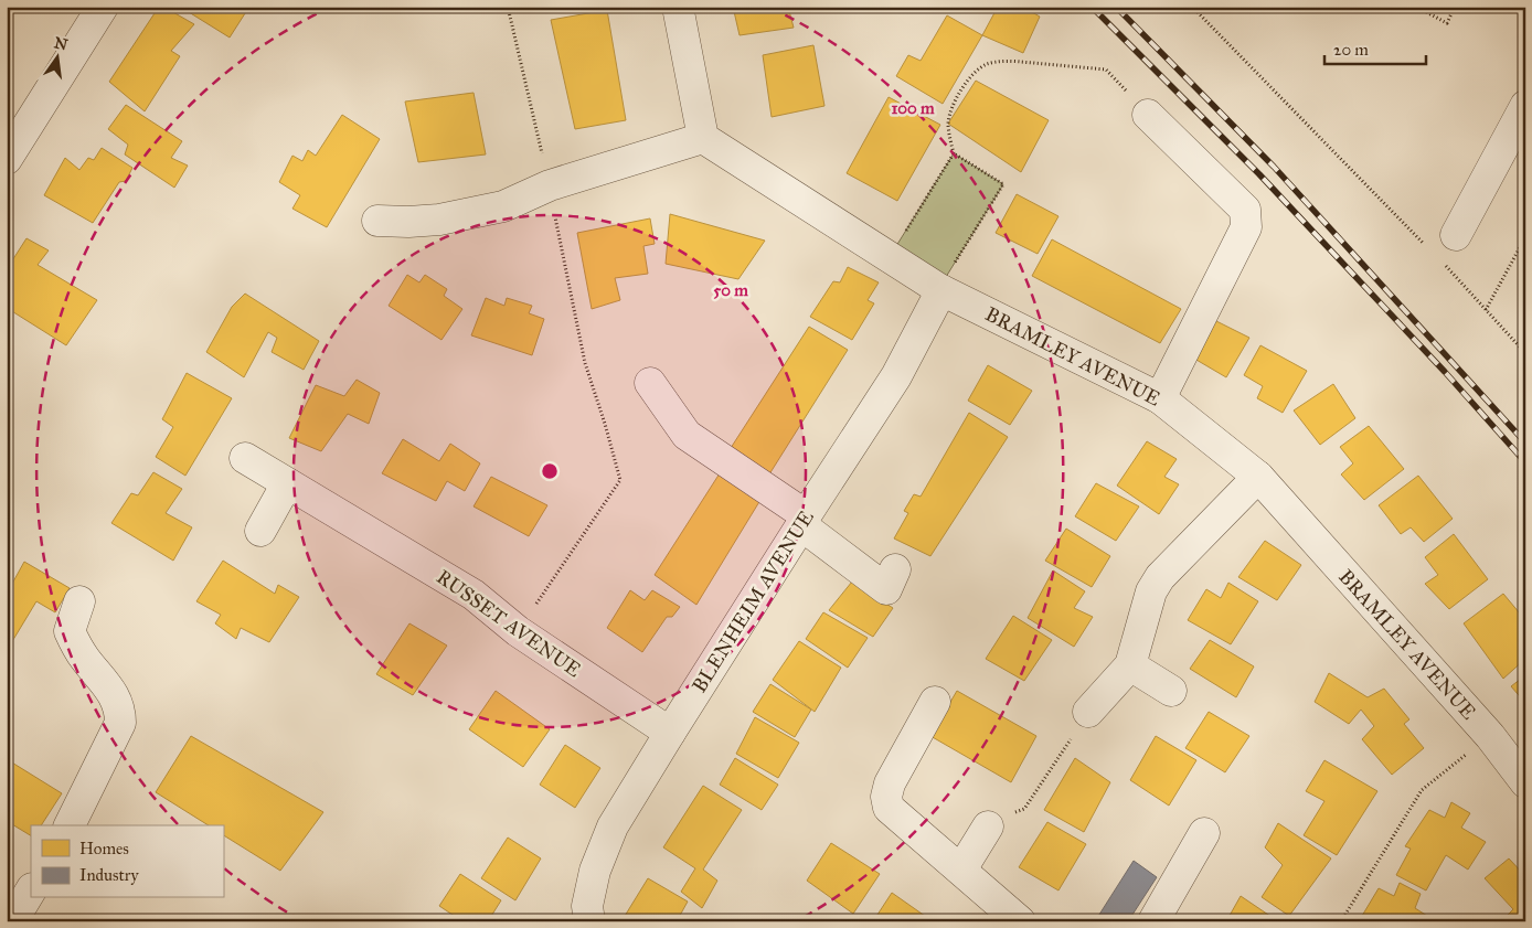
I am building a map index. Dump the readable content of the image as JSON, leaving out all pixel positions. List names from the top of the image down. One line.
{"streets":{"street":["BRAMLEY AVENUE","BLENHEIM AVENUE","RUSSET AVENUE"]},"crossings":[["BRAMLEY AVENUE","BLENHEIM AVENUE"],["BLENHEIM AVENUE","RUSSET AVENUE"]],"legend":["Homes","Industry"],"scale_bar":"20 m","north":"top","rings":["100 m","50 m"]}
